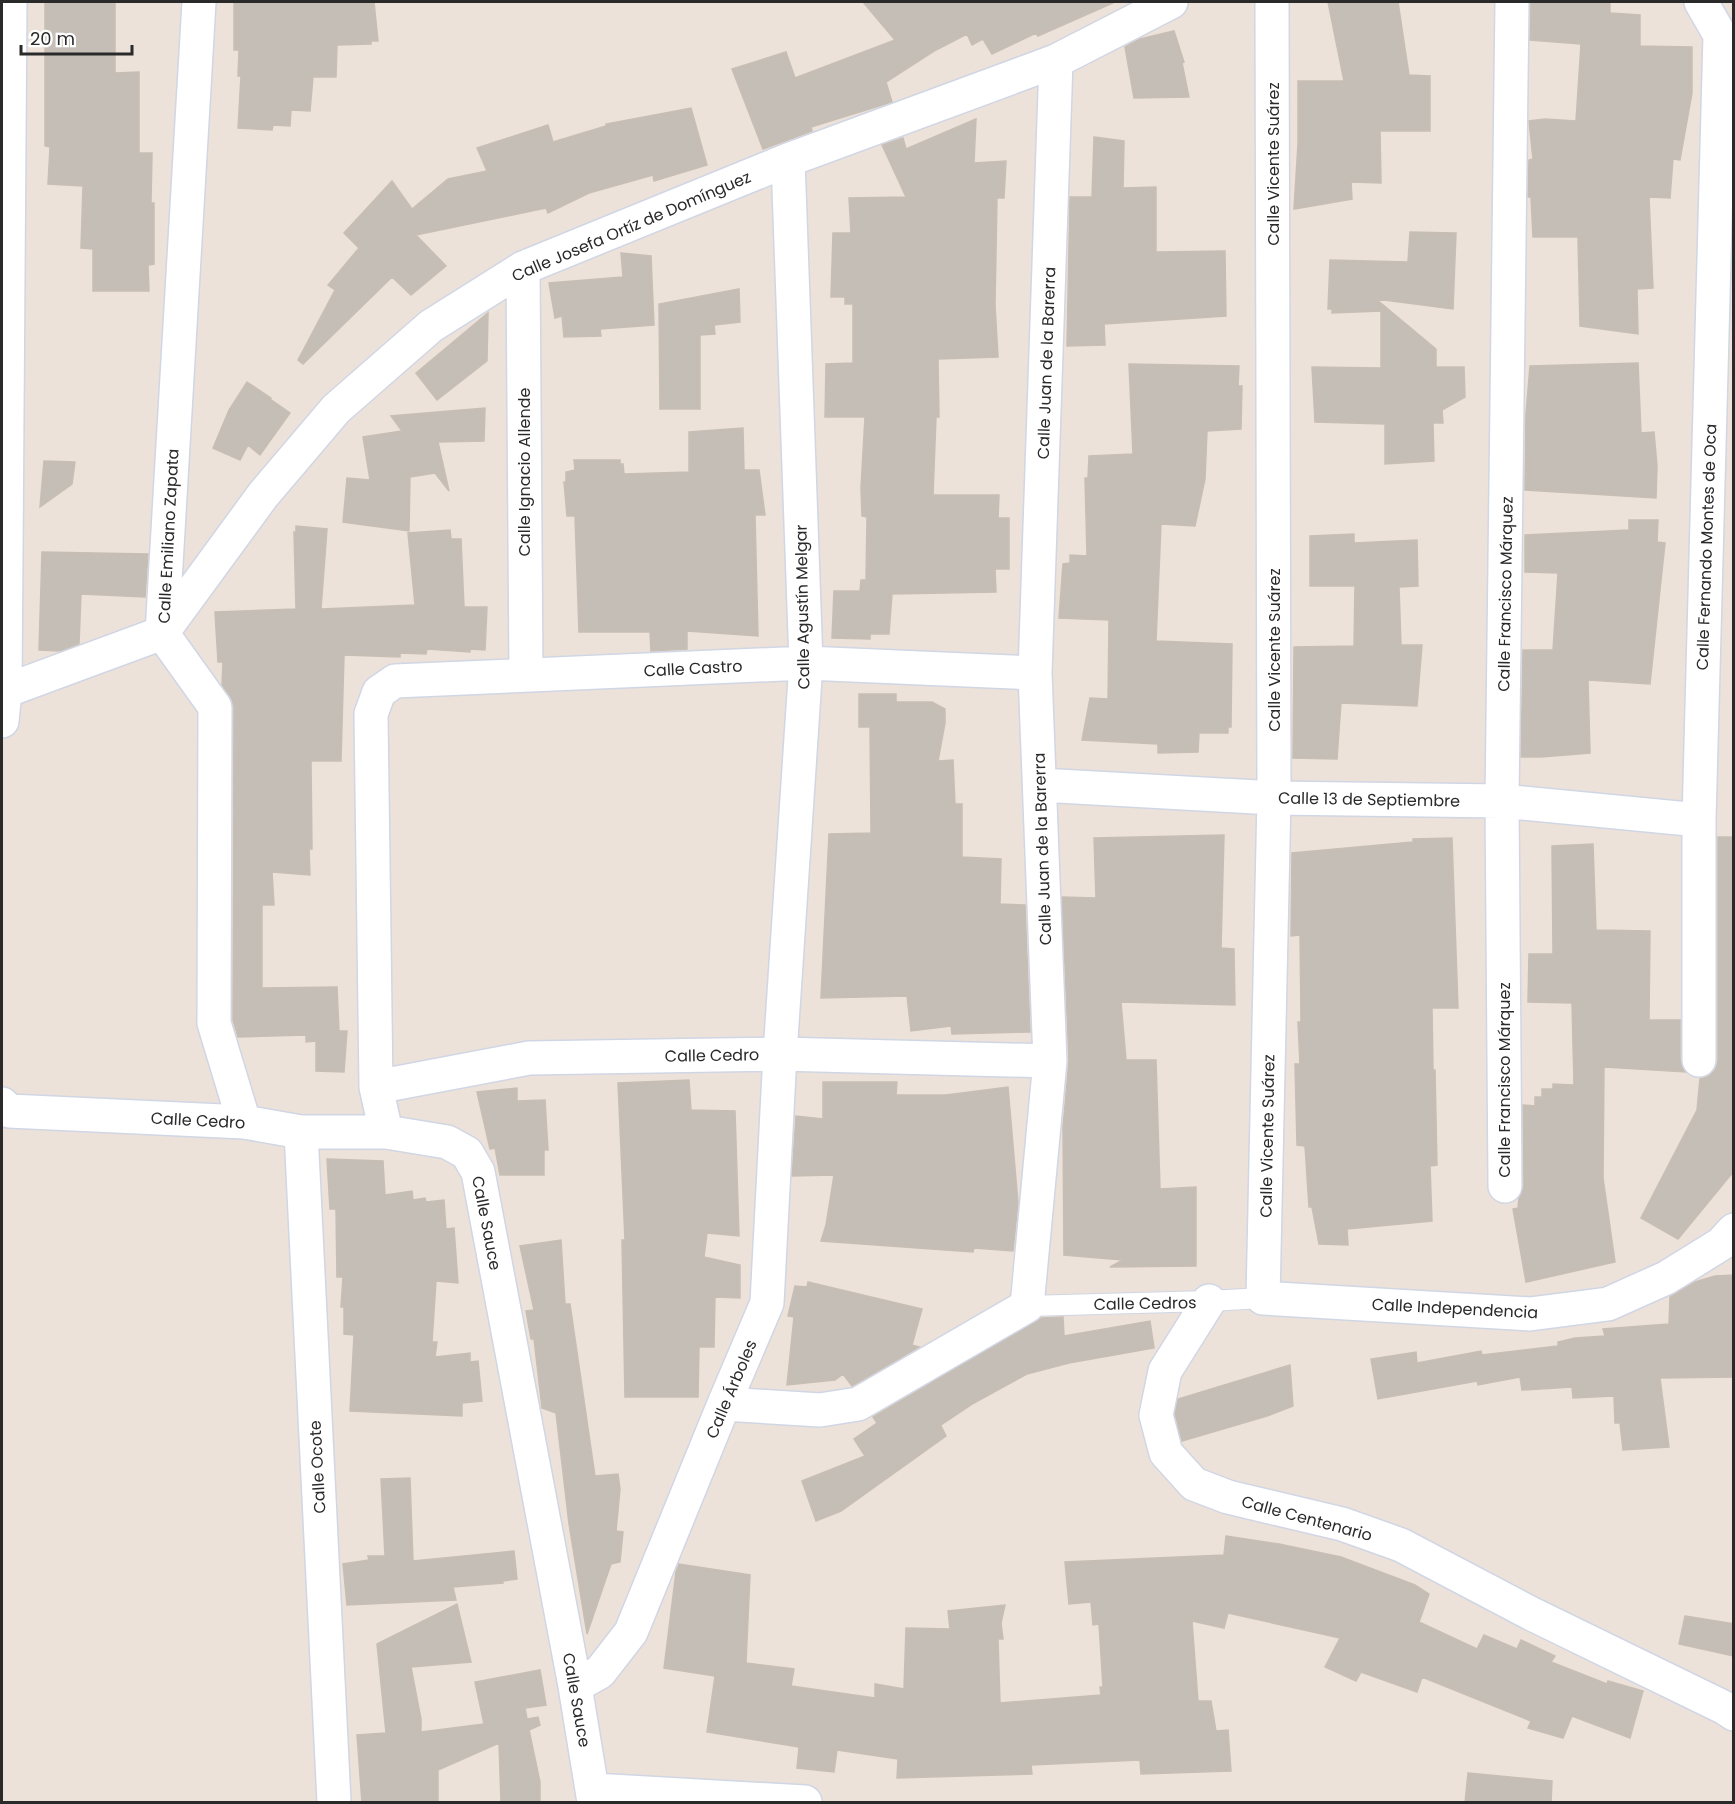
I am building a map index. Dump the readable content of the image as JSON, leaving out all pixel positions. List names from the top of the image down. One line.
{"streets":{"street":["Calle Vicente Suárez","Calle Josefa Ortíz de Domínguez","Calle Juan de la Barerra","Calle Ignacio Allende","Calle Emiliano Zapata","Calle Fernando Montes de Oca","Calle Francisco Márquez","Calle Agustín Melgar","Calle Castro","Calle 13 de Septiembre","Calle Cedro","Calle Sauce","Calle Independencia","Calle Árboles","Calle Ocote","Calle Centenario"],"lane":["Calle Cedros"]},"crossings":[["Calle Vicente Suárez","Calle 13 de Septiembre"],["Calle Vicente Suárez","Calle Cedros"],["Calle Vicente Suárez","Calle Independencia"],["Calle Josefa Ortíz de Domínguez","Calle Juan de la Barerra"],["Calle Josefa Ortíz de Domínguez","Calle Ignacio Allende"],["Calle Josefa Ortíz de Domínguez","Calle Emiliano Zapata"],["Calle Josefa Ortíz de Domínguez","Calle Agustín Melgar"],["Calle Juan de la Barerra","Calle Castro"],["Calle Juan de la Barerra","Calle 13 de Septiembre"],["Calle Juan de la Barerra","Calle Cedro"],["Calle Juan de la Barerra","Calle Cedros"],["Calle Ignacio Allende","Calle Castro"],["Calle Emiliano Zapata","Calle Cedro"],["Calle Fernando Montes de Oca","Calle 13 de Septiembre"],["Calle Francisco Márquez","Calle 13 de Septiembre"],["Calle Agustín Melgar","Calle Castro"],["Calle Agustín Melgar","Calle Cedro"],["Calle Agustín Melgar","Calle Árboles"],["Calle Castro","Calle Cedro"],["Calle Cedro","Calle Sauce"],["Calle Cedro","Calle Árboles"],["Calle Cedro","Calle Ocote"],["Calle Sauce","Calle Árboles"],["Calle Cedros","Calle Independencia"],["Calle Cedros","Calle Centenario"]],"scale_bar":"20 m"}
